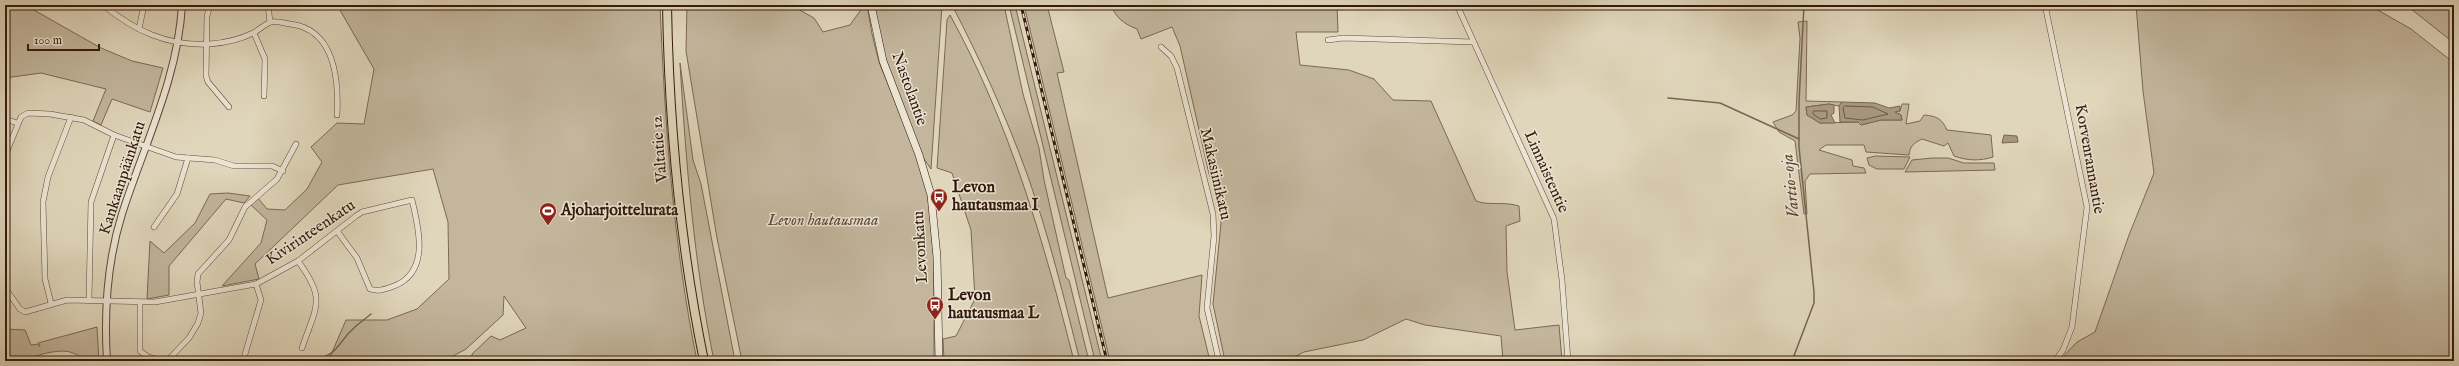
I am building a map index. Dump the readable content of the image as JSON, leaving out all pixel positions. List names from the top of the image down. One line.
{"streets":{"highway":["Valtatie 12"],"main road":["Nastolantie","Levonkatu"],"street":["Korvenrannantie","Linnaistentie","Makasiinikatu","Kankaanpäänkatu","Kivirinteenkatu"]},"crossings":[["Nastolantie","Levonkatu"],["Kankaanpäänkatu","Kivirinteenkatu"]],"water":["Vartio-oja"],"parks":["Levon hautausmaa"],"places":{"bus stop":["Levon hautausmaa I","Levon hautausmaa L"],"sports":["Ajoharjoittelurata"]},"scale_bar":"100 m"}
